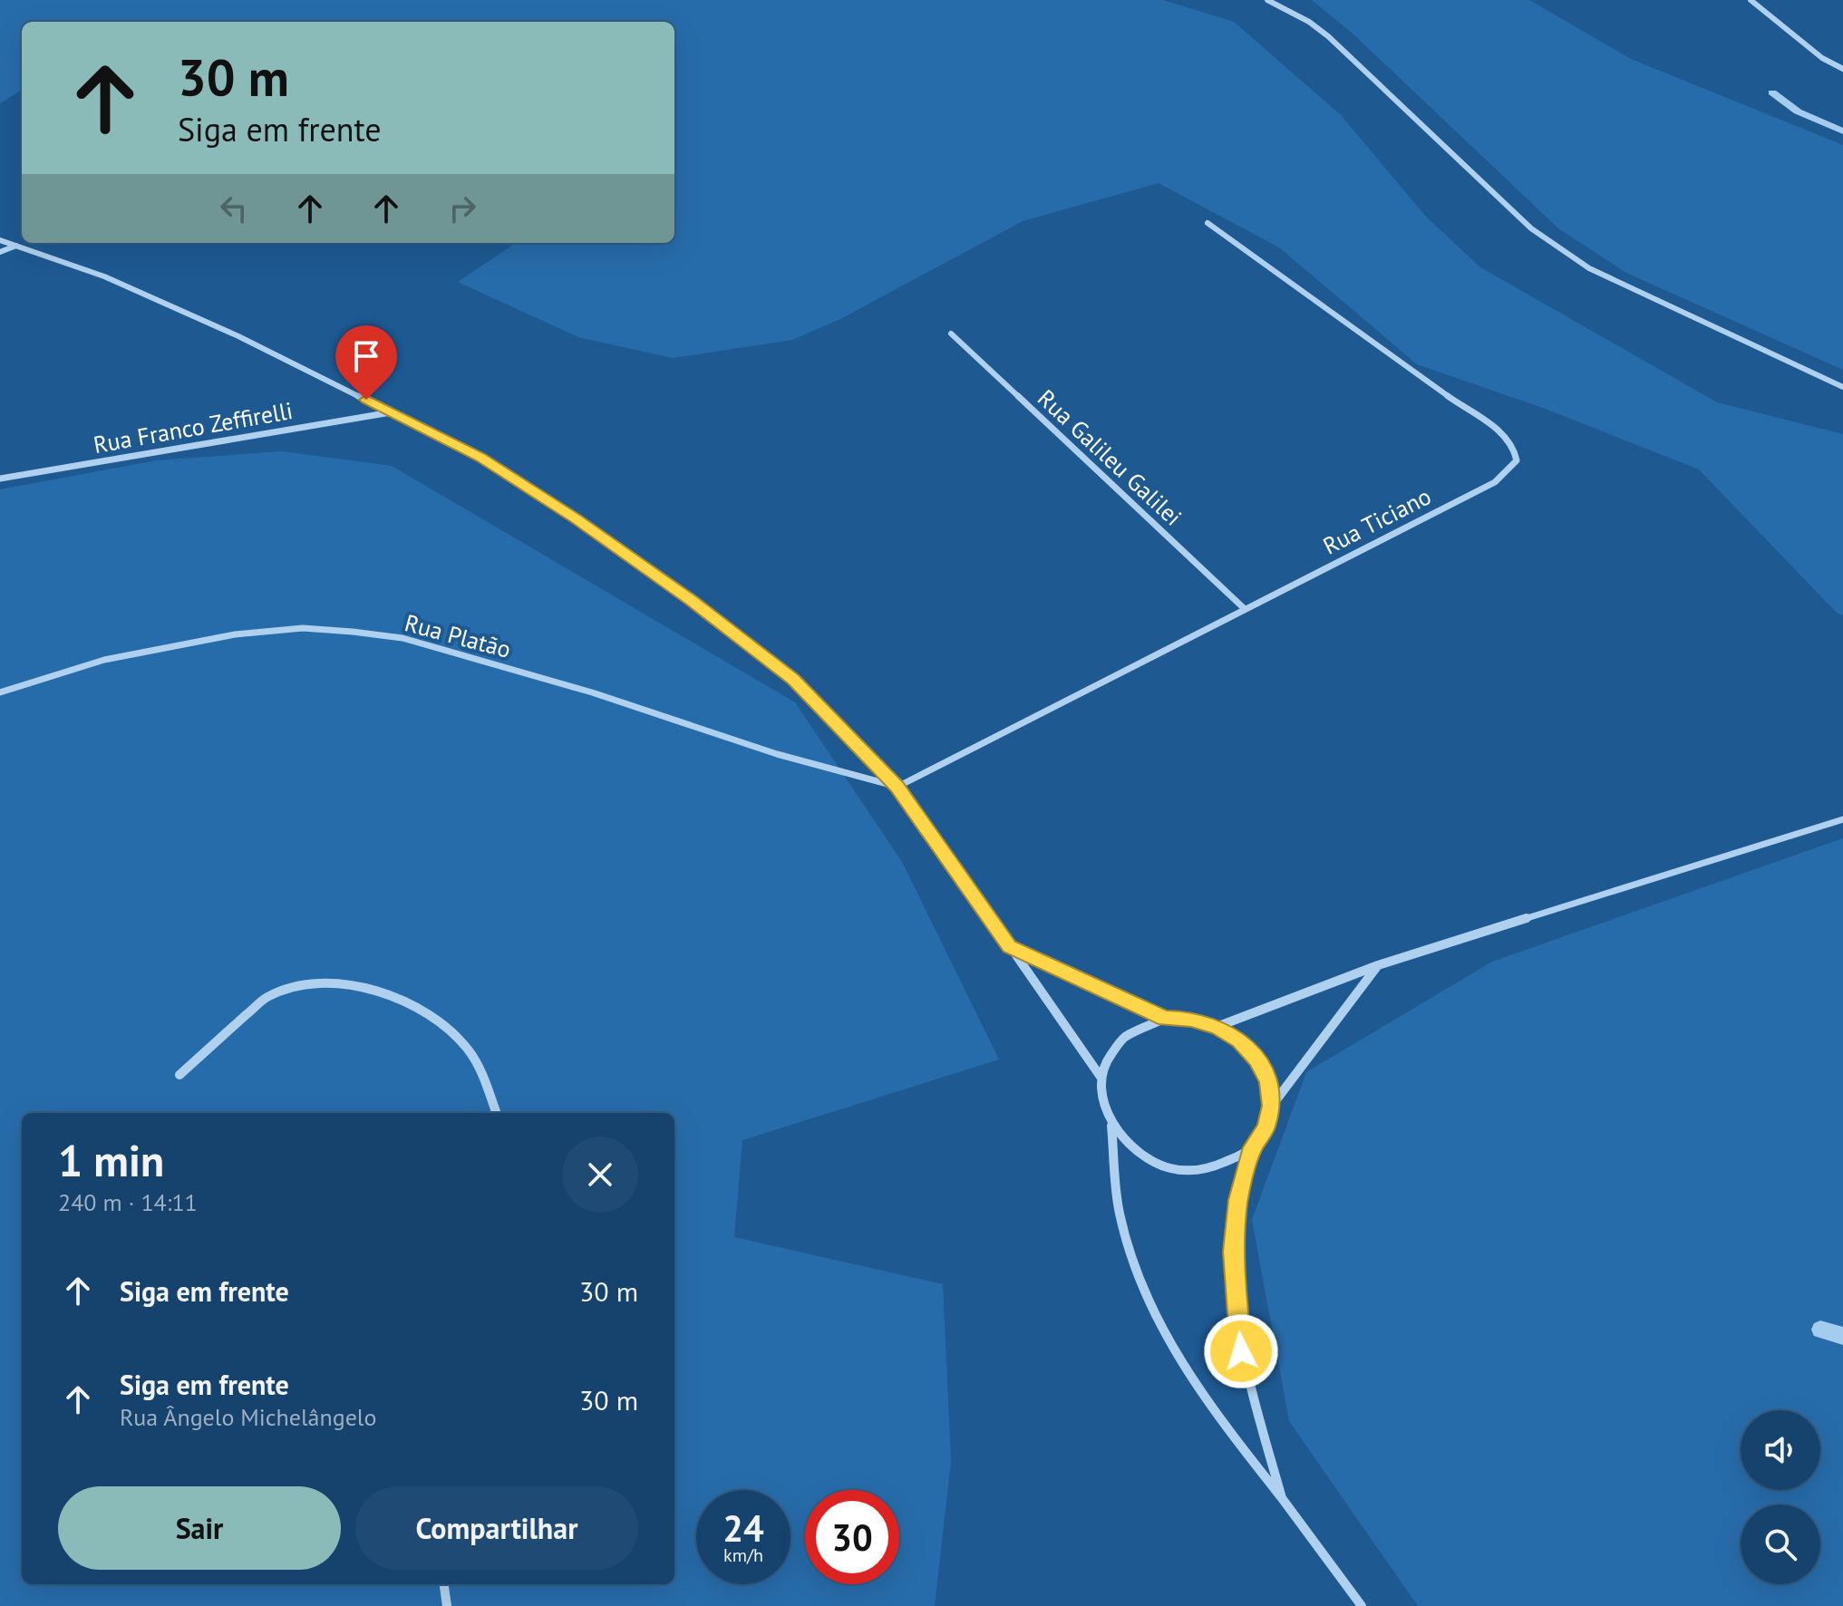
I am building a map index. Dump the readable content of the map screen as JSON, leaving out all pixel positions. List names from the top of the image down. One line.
{"streets":{"street":["Rua Franco Zeffirelli","Rua Galileu Galilei","Rua Ticiano","Rua Platão"]},"crossings":[["Rua Galileu Galilei","Rua Ticiano"],["Rua Ticiano","Rua Platão"]],"page":{"turn":["30 m","Siga em frente"],"heading":["1 min","240 m · 14:11"],"list":[{"name":"Siga em frente","value":"30 m"},{"name":"Siga em frente","note":"Rua Ângelo Michelângelo","value":"30 m"}],"buttons":["Sair","Compartilhar"],"speed":"24 km/h","limit":"30"}}
